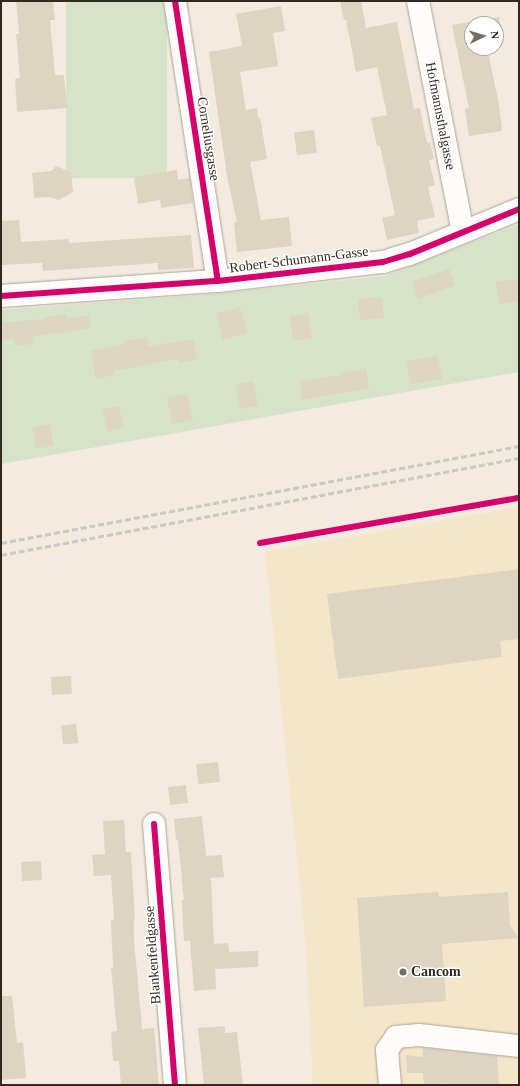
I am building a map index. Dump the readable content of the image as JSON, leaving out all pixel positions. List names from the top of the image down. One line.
{"streets":{"street":["Hofmannsthalgasse","Corneliusgasse","Robert-Schumann-Gasse","Blankenfeldgasse"]},"crossings":[["Hofmannsthalgasse","Robert-Schumann-Gasse"],["Corneliusgasse","Robert-Schumann-Gasse"]],"places":["Cancom"],"north":"right"}
